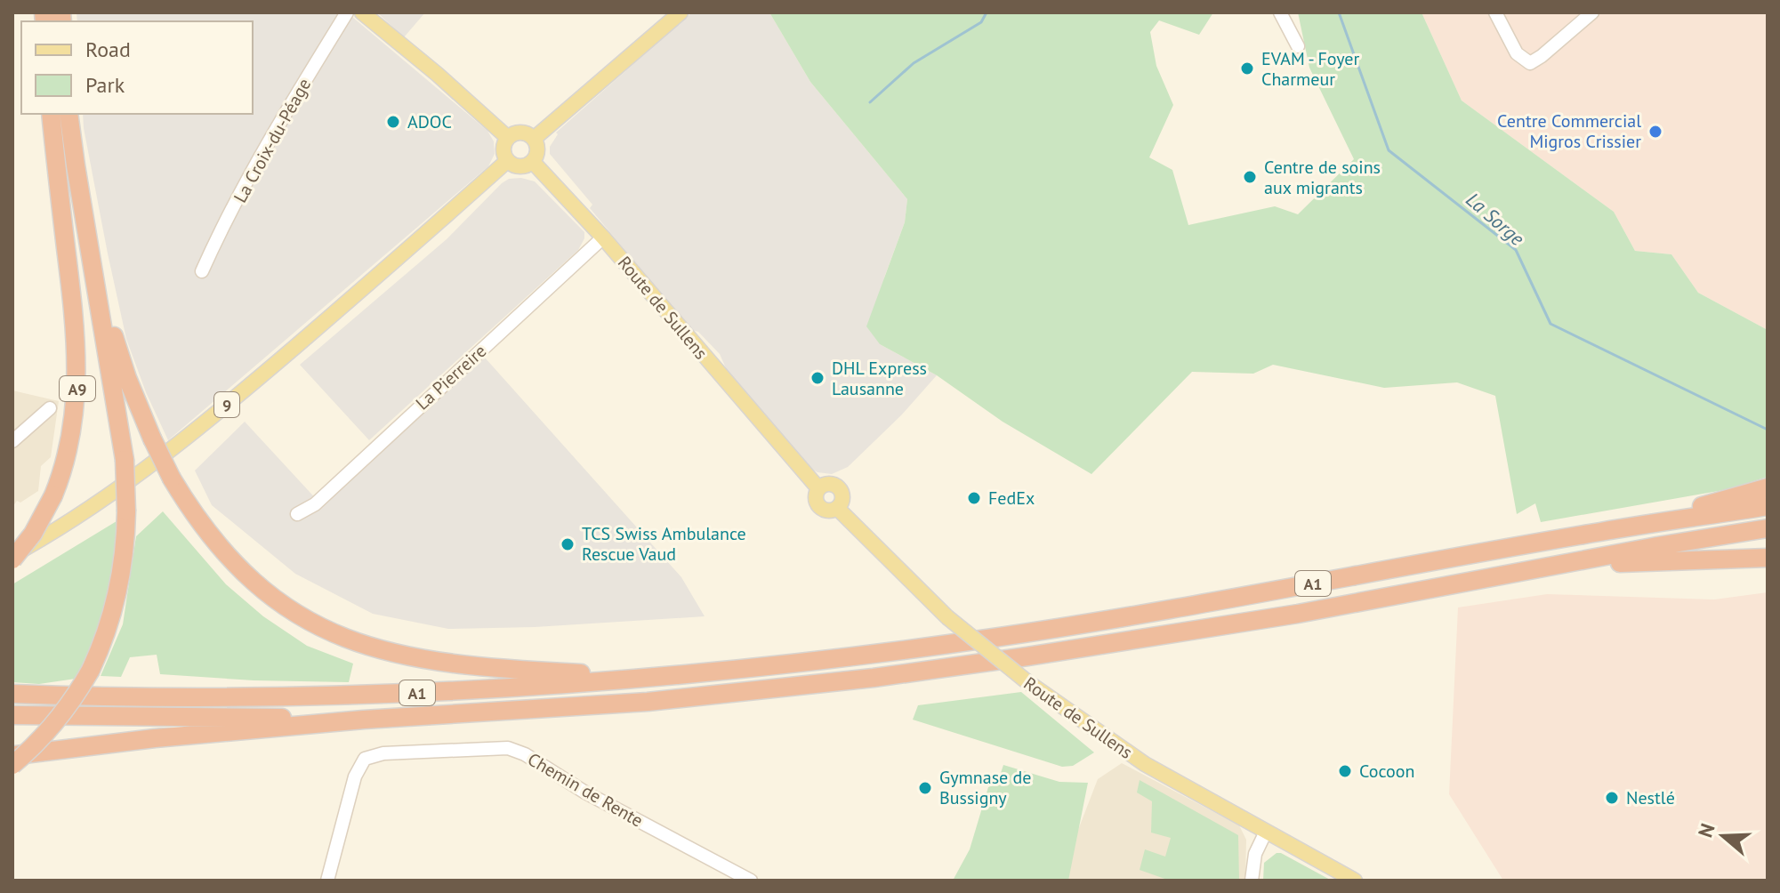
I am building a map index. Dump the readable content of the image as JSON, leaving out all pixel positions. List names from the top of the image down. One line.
{"streets":{"highway":["A9","A1"],"main road":["Route de Sullens","9"],"street":["La Croix-du-Péage","La Pierreire","Chemin de Rente"]},"crossings":[["Route de Sullens","La Pierreire"],["Route de Sullens","9"],["A9","9"]],"water":["La Sorge"],"places":["EVAM - Foyer Charmeur","ADOC","Centre Commercial Migros Crissier","Centre de soins aux migrants","DHL Express Lausanne","FedEx","TCS Swiss Ambulance Rescue Vaud","Cocoon","Gymnase de Bussigny","Nestlé"],"legend":["Road","Park"],"north":"left"}
